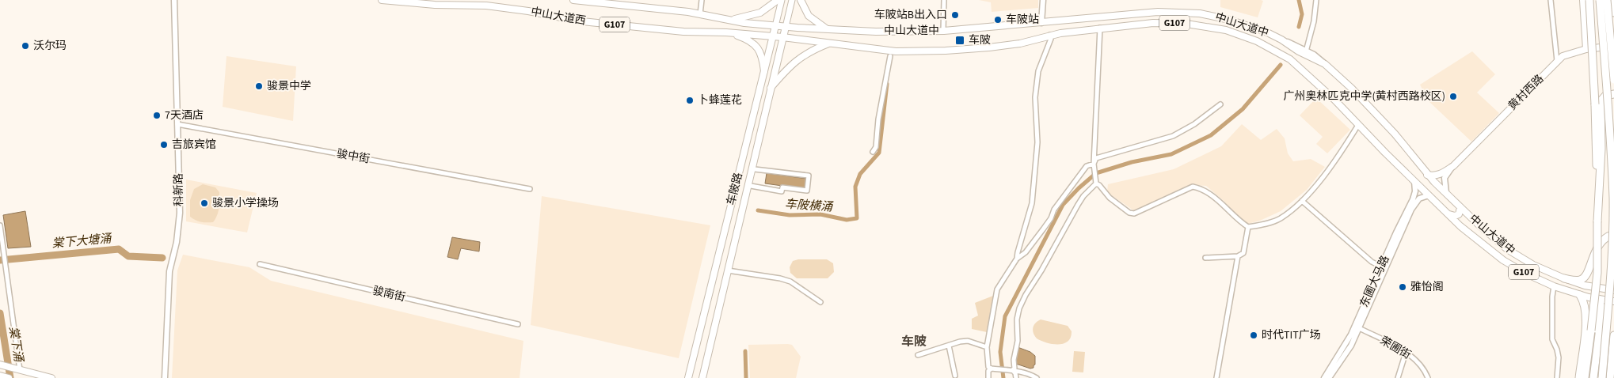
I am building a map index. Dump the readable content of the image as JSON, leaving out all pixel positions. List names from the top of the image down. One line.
{"streets":{"main road":["中山大道西","G107","中山大道中","黄村西路","车陂路"],"street":["骏中街","科新路","东圃大马路","骏南街","荣圃街"]},"crossings":[["中山大道西","中山大道中"],["中山大道西","车陂路"],["中山大道中","黄村西路"],["中山大道中","车陂路"],["中山大道中","东圃大马路"],["骏中街","科新路"],["东圃大马路","荣圃街"]],"districts":["车陂"],"water":["车陂横涌","棠下大塘涌","棠下涌"],"places":{"other":["车陂站B出入口","车陂站","沃尔玛","骏景中学","广州奥林匹克中学(黄村西路校区)","卜蜂莲花","7天酒店","吉旅宾馆","骏景小学操场","雅怡阁","时代TIT广场"],"transit":["车陂"]}}
